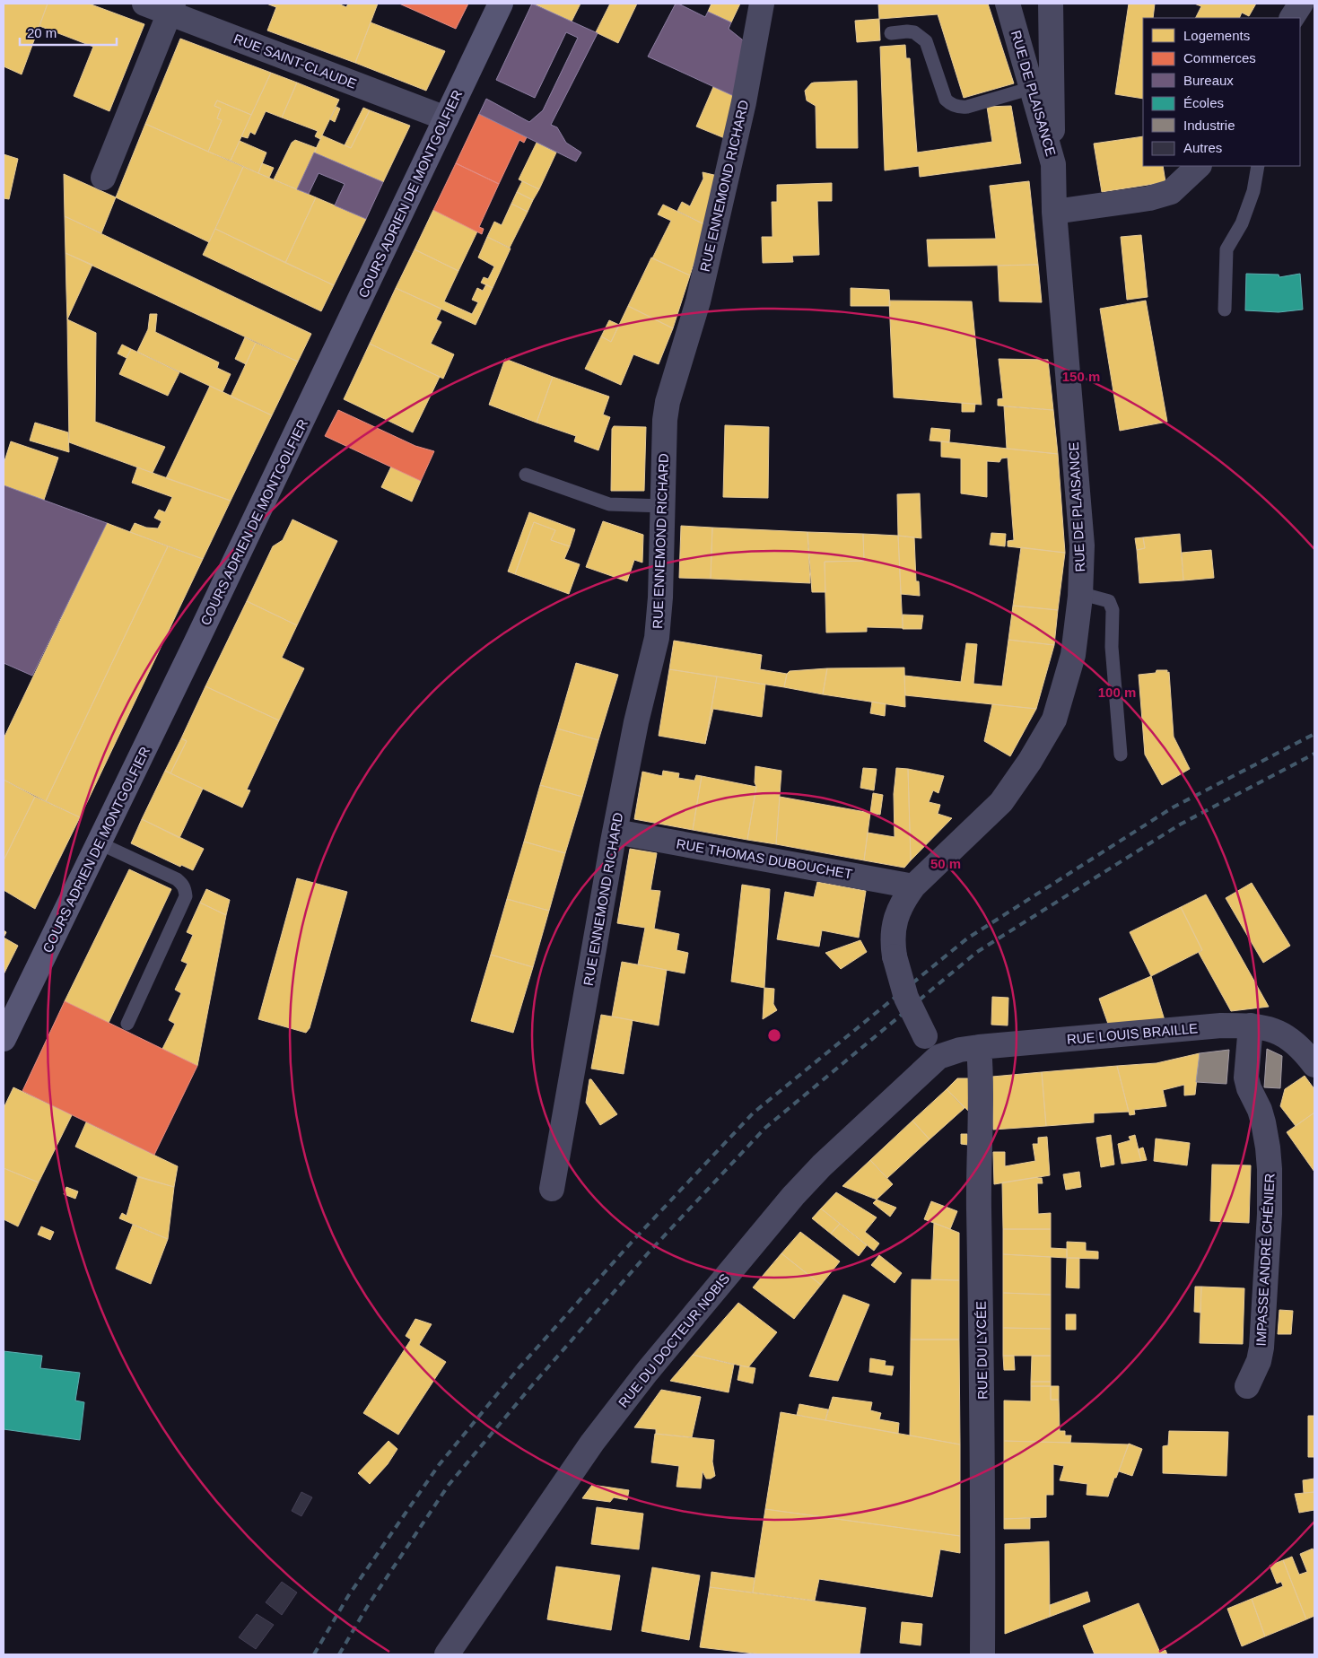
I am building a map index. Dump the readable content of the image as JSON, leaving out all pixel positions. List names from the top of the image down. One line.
{"streets":{"main road":["COURS ADRIEN DE MONTGOLFIER"],"street":["RUE SAINT-CLAUDE","RUE DE PLAISANCE","RUE ENNEMOND RICHARD","RUE THOMAS DUBOUCHET","RUE LOUIS BRAILLE","IMPASSE ANDRÉ CHÉNIER","RUE DU DOCTEUR NOBIS","RUE DU LYCÉE"]},"crossings":[["RUE SAINT-CLAUDE","COURS ADRIEN DE MONTGOLFIER"],["RUE DE PLAISANCE","RUE THOMAS DUBOUCHET"],["RUE DE PLAISANCE","RUE LOUIS BRAILLE"],["RUE DE PLAISANCE","RUE DU DOCTEUR NOBIS"],["RUE ENNEMOND RICHARD","RUE THOMAS DUBOUCHET"],["RUE LOUIS BRAILLE","IMPASSE ANDRÉ CHÉNIER"],["RUE LOUIS BRAILLE","RUE DU DOCTEUR NOBIS"],["RUE LOUIS BRAILLE","RUE DU LYCÉE"]],"legend":["Logements","Commerces","Bureaux","Écoles","Industrie","Autres"],"scale_bar":"20 m","rings":["150 m","100 m","50 m"]}
